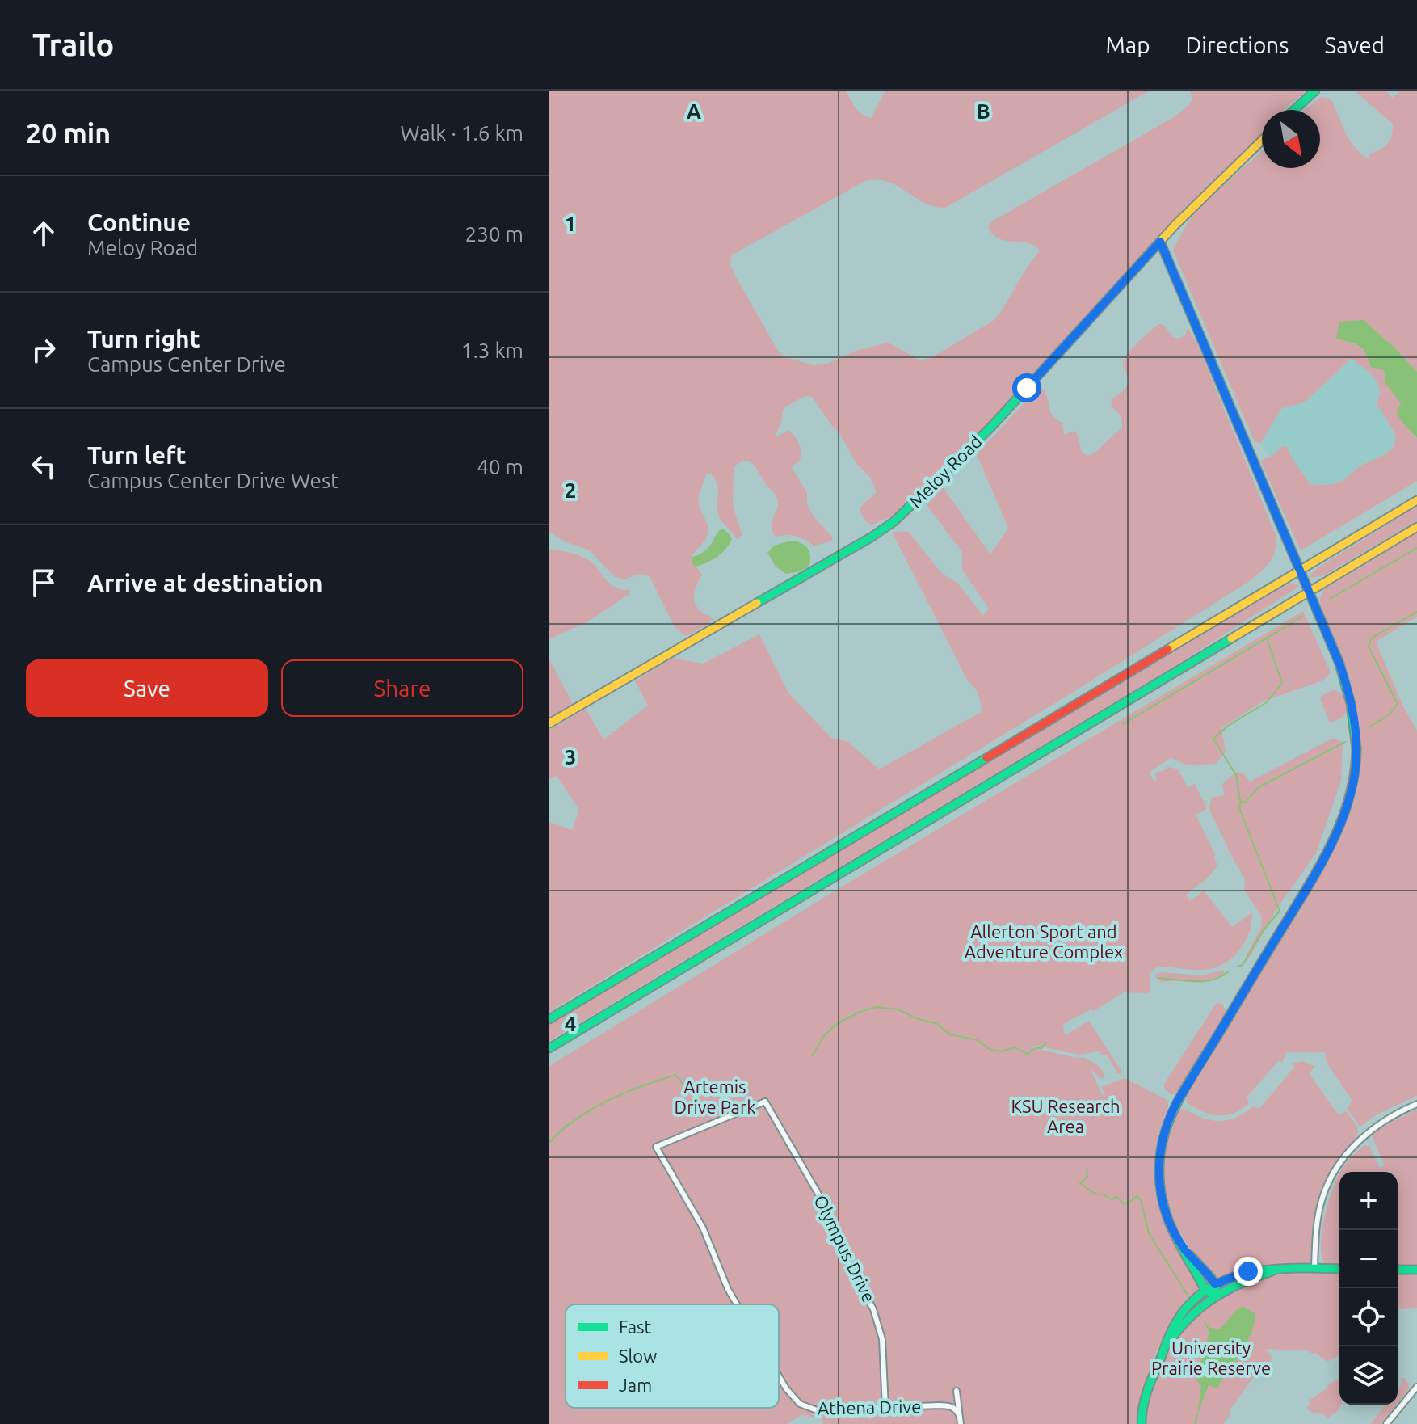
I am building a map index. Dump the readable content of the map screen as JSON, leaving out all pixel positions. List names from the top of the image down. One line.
{"streets":{"street":["Meloy Road","Olympus Drive","Athena Drive"]},"crossings":[["Olympus Drive","Athena Drive"]],"parks":["Allerton Sport and Adventure Complex","Artemis Drive Park","KSU Research Area","University Prairie Reserve"],"legend":["Fast","Slow","Jam"],"north":"bottom right","page":{"header":"Trailo","nav":["Map","Directions","Saved"],"heading":["20 min","Walk · 1.6 km"],"list":[["Continue","Meloy Road","230 m"],["Turn right","Campus Center Drive","1.3 km"],["Turn left","Campus Center Drive West","40 m"],"Arrive at destination"],"buttons":["Save","Share"],"map_buttons":["+","−"]},"grid":{"columns":["A","B"],"rows":["1","2","3","4"]}}
